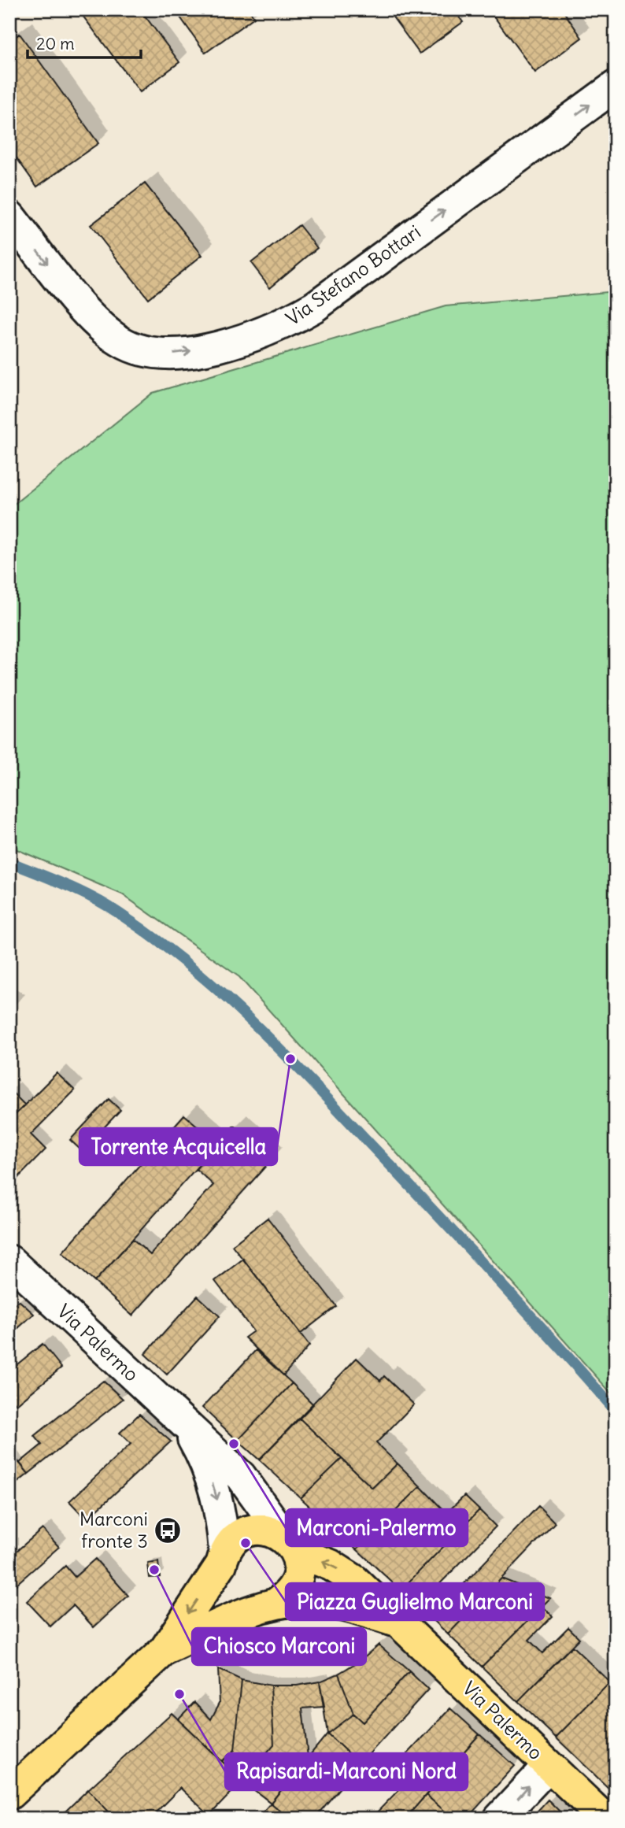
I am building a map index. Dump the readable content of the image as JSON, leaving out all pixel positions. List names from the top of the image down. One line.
{"streets":{"main road":["Via Palermo"],"street":["Via Stefano Bottari"]},"one_way":["Via Stefano Bottari"],"places":{"other":["Torrente Acquicella","Marconi-Palermo","Piazza Guglielmo Marconi","Chiosco Marconi","Rapisardi-Marconi Nord"],"bus stop":["Marconi fronte 3"]},"scale_bar":"20 m"}
